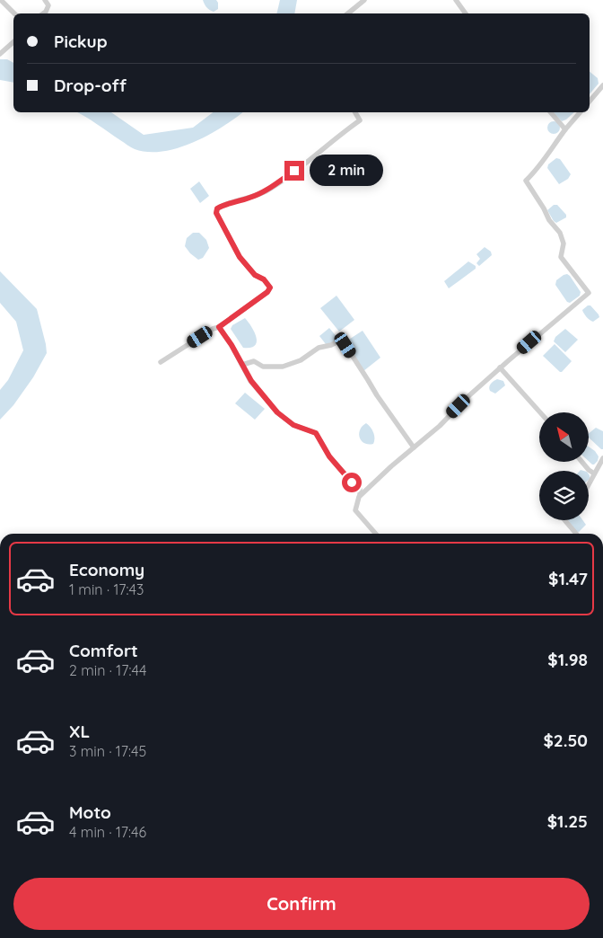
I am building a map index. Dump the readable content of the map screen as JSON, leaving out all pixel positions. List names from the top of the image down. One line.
{"north":"top left","page":{"banner":["Pickup","Drop-off"],"bubble":"2 min","list":[{"name":"Economy","note":"1 min · 17:43","value":"$1.47"},{"name":"Comfort","note":"2 min · 17:44","value":"$1.98"},{"name":"XL","note":"3 min · 17:45","value":"$2.50"},{"name":"Moto","note":"4 min · 17:46","value":"$1.25"}],"buttons":"Confirm"}}
